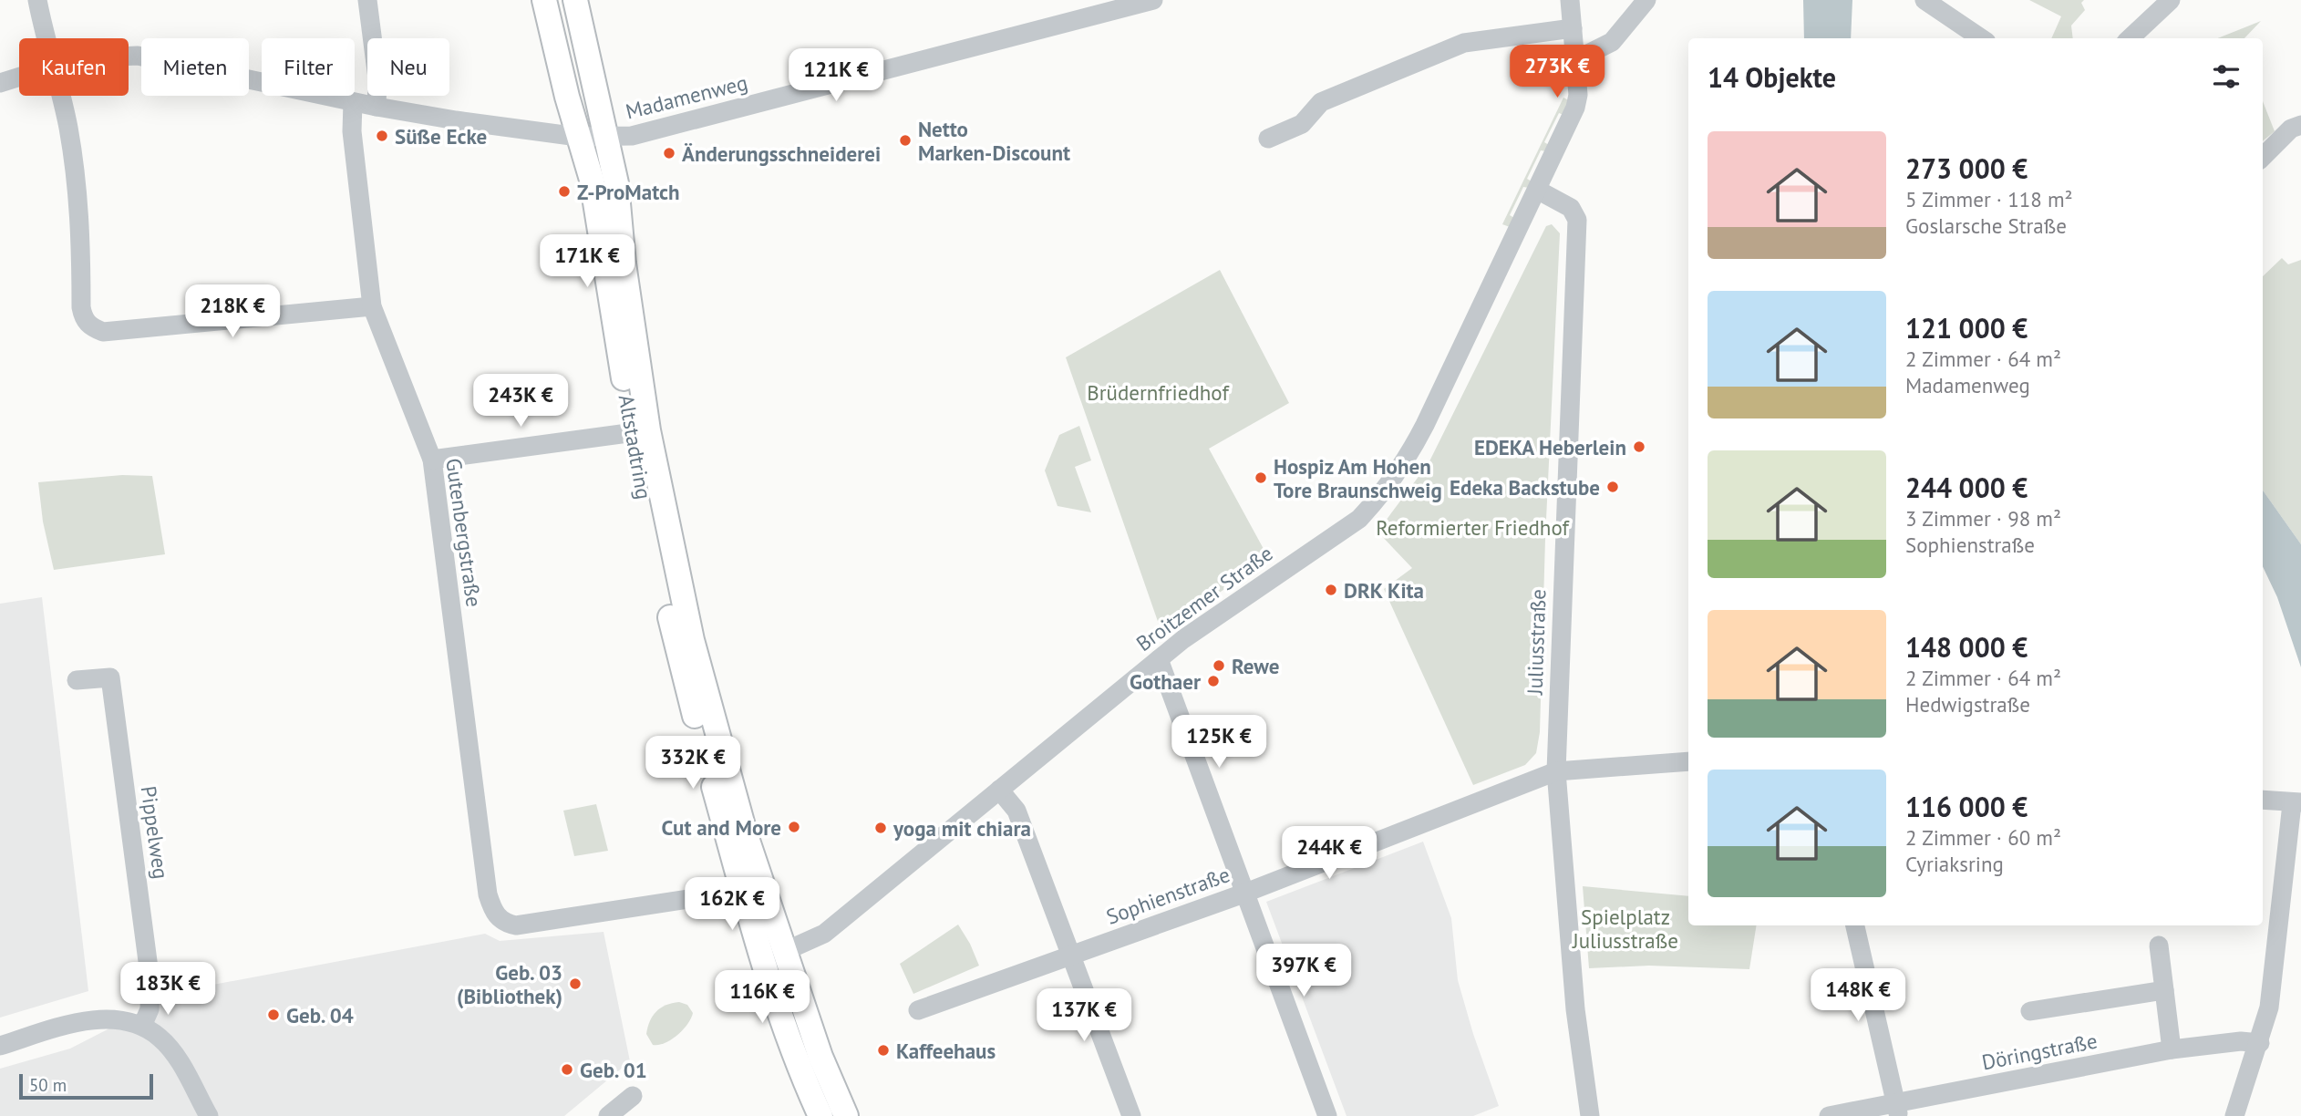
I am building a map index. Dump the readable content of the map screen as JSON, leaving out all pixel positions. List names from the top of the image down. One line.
{"streets":{"main road":["Altstadtring"],"street":["Madamenweg","Gutenbergstraße","Broitzemer Straße","Juliusstraße","Pippelweg","Sophienstraße","Döringstraße"]},"crossings":[["Madamenweg","Altstadtring"],["Madamenweg","Gutenbergstraße"],["Altstadtring","Gutenbergstraße"],["Altstadtring","Broitzemer Straße"],["Broitzemer Straße","Juliusstraße"],["Juliusstraße","Sophienstraße"]],"parks":["Brüdernfriedhof","Reformierter Friedhof","Spielplatz Juliusstraße"],"places":["Süße Ecke","Netto Marken-Discount","Änderungsschneiderei","Z-ProMatch","EDEKA Heberlein","Hospiz Am Hohen Tore Braunschweig","Edeka Backstube","DRK Kita","Rewe","Gothaer","Cut and More","yoga mit chiara","Geb. 03 (Bibliothek)","Geb. 04","Kaffeehaus","Geb. 01"],"scale_bar":"50 m","page":{"chip":["Kaufen","Mieten","Filter","Neu"],"heading":"14 Objekte","price":["273K €","121K €","171K €","218K €","243K €","125K €","332K €","244K €","162K €","397K €","183K €","148K €","116K €","137K €"],"list":[{"name":"273 000 €","note":"5 Zimmer · 118 m² · Goslarsche Straße"},{"name":"121 000 €","note":"2 Zimmer · 64 m² · Madamenweg"},{"name":"244 000 €","note":"3 Zimmer · 98 m² · Sophienstraße"},{"name":"148 000 €","note":"2 Zimmer · 64 m² · Hedwigstraße"},{"name":"116 000 €","note":"2 Zimmer · 60 m² · Cyriaksring"}],"scale":"50 m"}}
